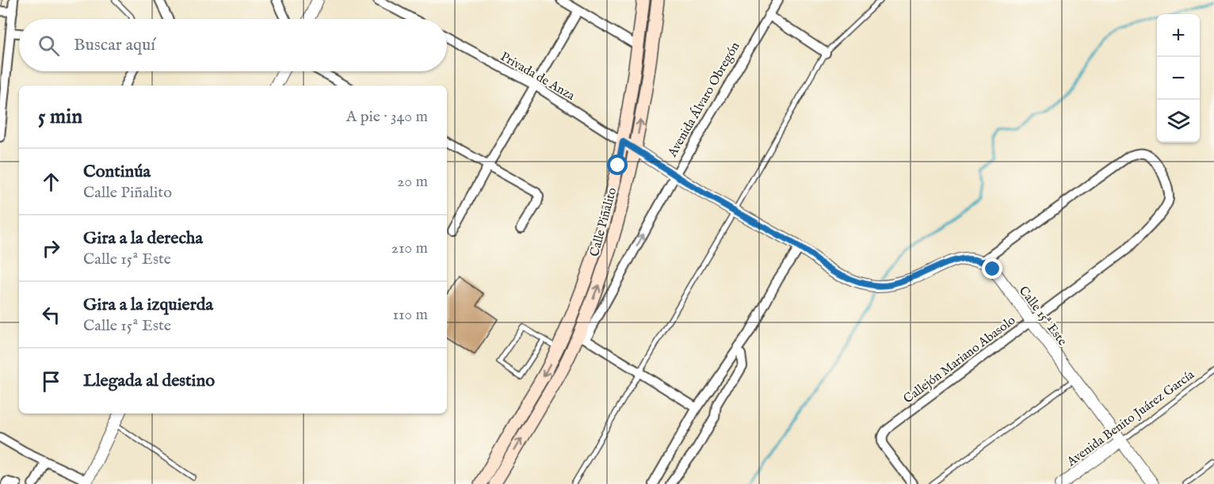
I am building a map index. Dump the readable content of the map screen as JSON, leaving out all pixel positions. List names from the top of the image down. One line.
{"streets":{"main road":["Avenida Álvaro Obregón","Calle Piñalito"],"street":["Privada de Anza","Calle 15ª Este","Callejón Mariano Abasolo","Avenida Benito Juárez García"]},"crossings":[["Privada de Anza","Calle Piñalito"],["Avenida Álvaro Obregón","Calle Piñalito"],["Calle 15ª Este","Callejón Mariano Abasolo"],["Calle 15ª Este","Avenida Benito Juárez García"]],"one_way":["Avenida Álvaro Obregón"],"page":{"map_buttons":["+","−"],"search":"Buscar aquí","heading":["5 min","A pie · 340 m"],"list":[["Continúa","Calle Piñalito","20 m"],["Gira a la derecha","Calle 15ª Este","210 m"],["Gira a la izquierda","Calle 15ª Este","110 m"],"Llegada al destino"]}}
